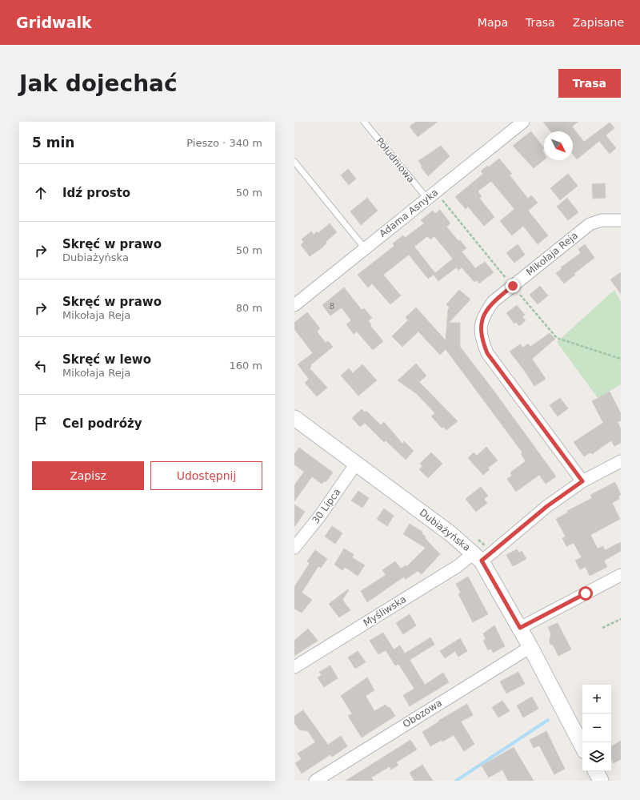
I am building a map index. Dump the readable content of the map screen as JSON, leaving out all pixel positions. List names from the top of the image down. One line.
{"streets":{"street":["Adama Asnyka","Mikołaja Reja","30 Lipca","Dubiażyńska","Myśliwska","Obozowa"],"lane":["Południowa"]},"crossings":[["Południowa","Adama Asnyka"],["30 Lipca","Dubiażyńska"],["Dubiażyńska","Myśliwska"],["Dubiażyńska","Obozowa"]],"house_numbers":["8"],"north":"bottom right","page":{"header":"Gridwalk","nav":["Mapa","Trasa","Zapisane"],"buttons":["Trasa",["Zapisz","Udostępnij"]],"title":"Jak dojechać","heading":["5 min","Pieszo · 340 m"],"list":[["Idź prosto","50 m"],["Skręć w prawo","Dubiażyńska","50 m"],["Skręć w prawo","Mikołaja Reja","80 m"],["Skręć w lewo","Mikołaja Reja","160 m"],"Cel podróży"],"map_buttons":["+","−"]}}
